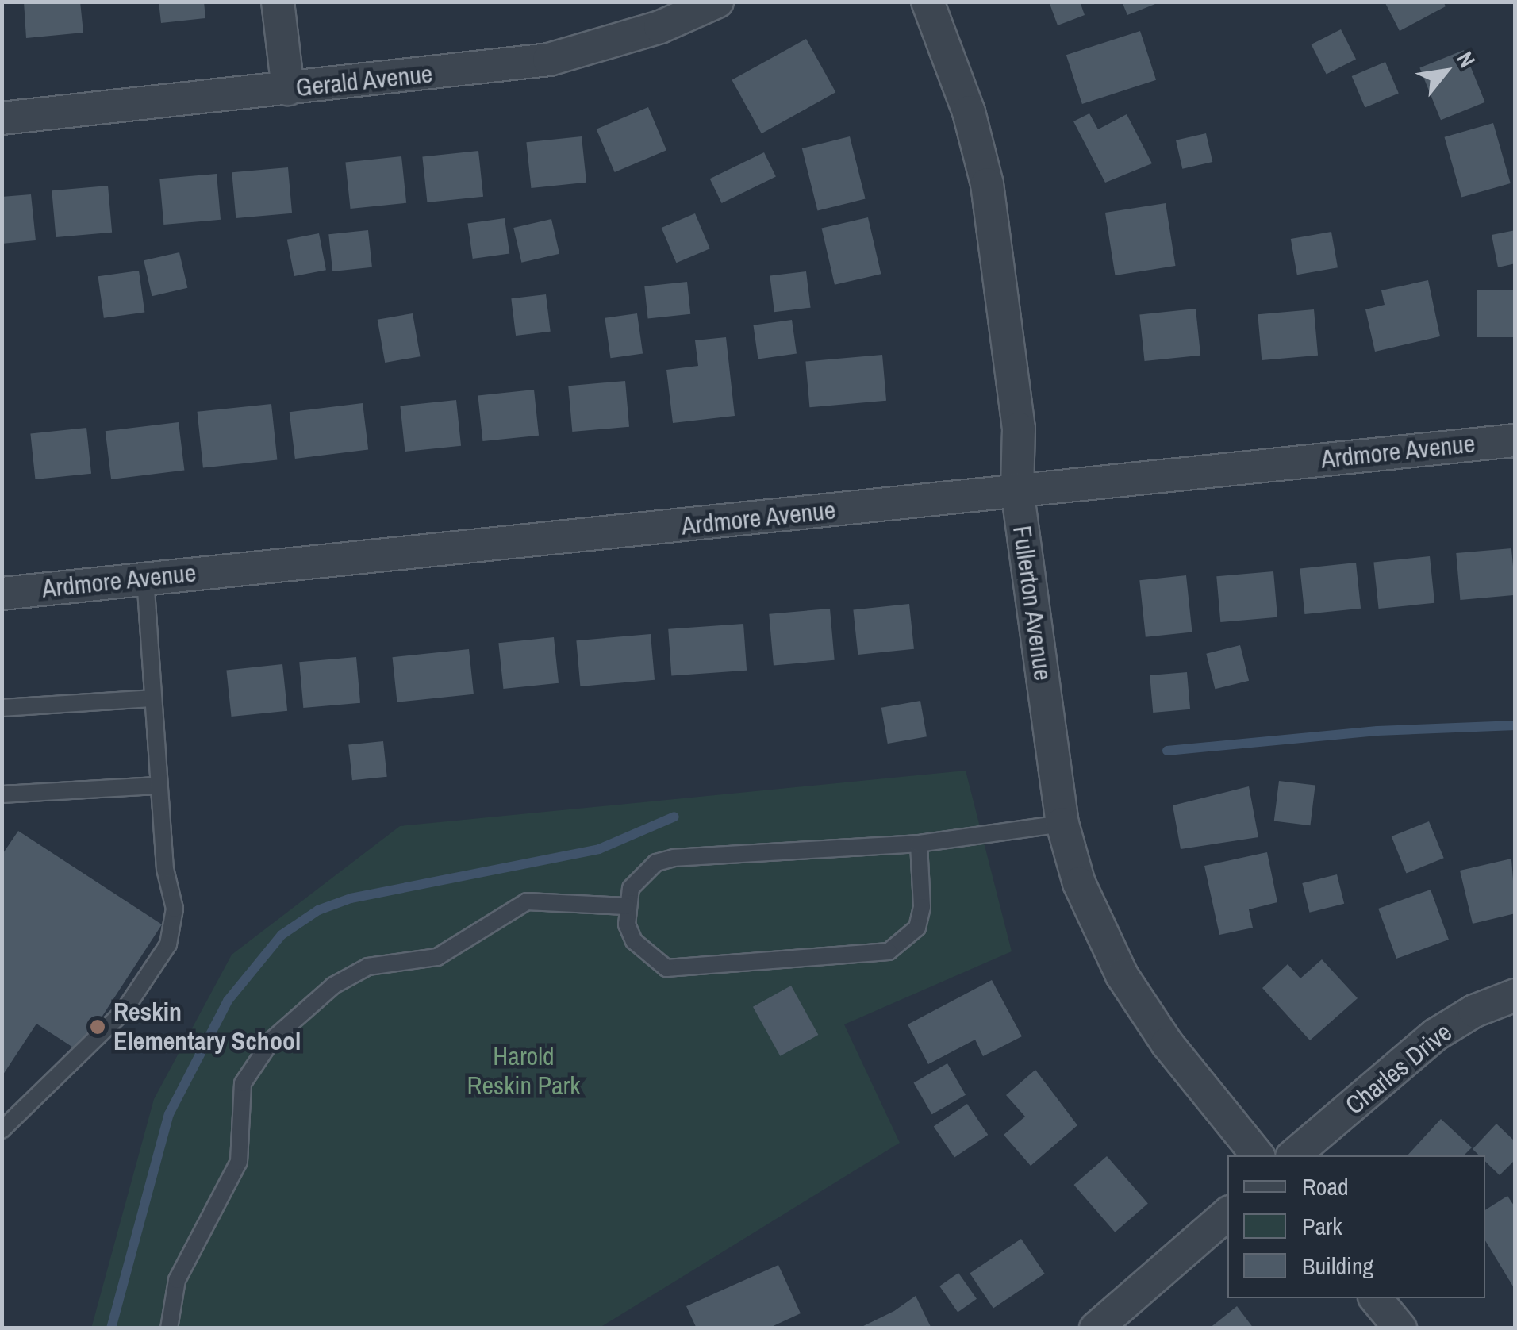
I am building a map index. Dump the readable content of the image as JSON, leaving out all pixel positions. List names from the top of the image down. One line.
{"streets":{"street":["Gerald Avenue","Ardmore Avenue","Fullerton Avenue","Charles Drive"]},"crossings":[["Ardmore Avenue","Fullerton Avenue"]],"parks":["Harold Reskin Park"],"places":["Reskin Elementary School"],"legend":["Road","Park","Building"],"north":"top right"}
